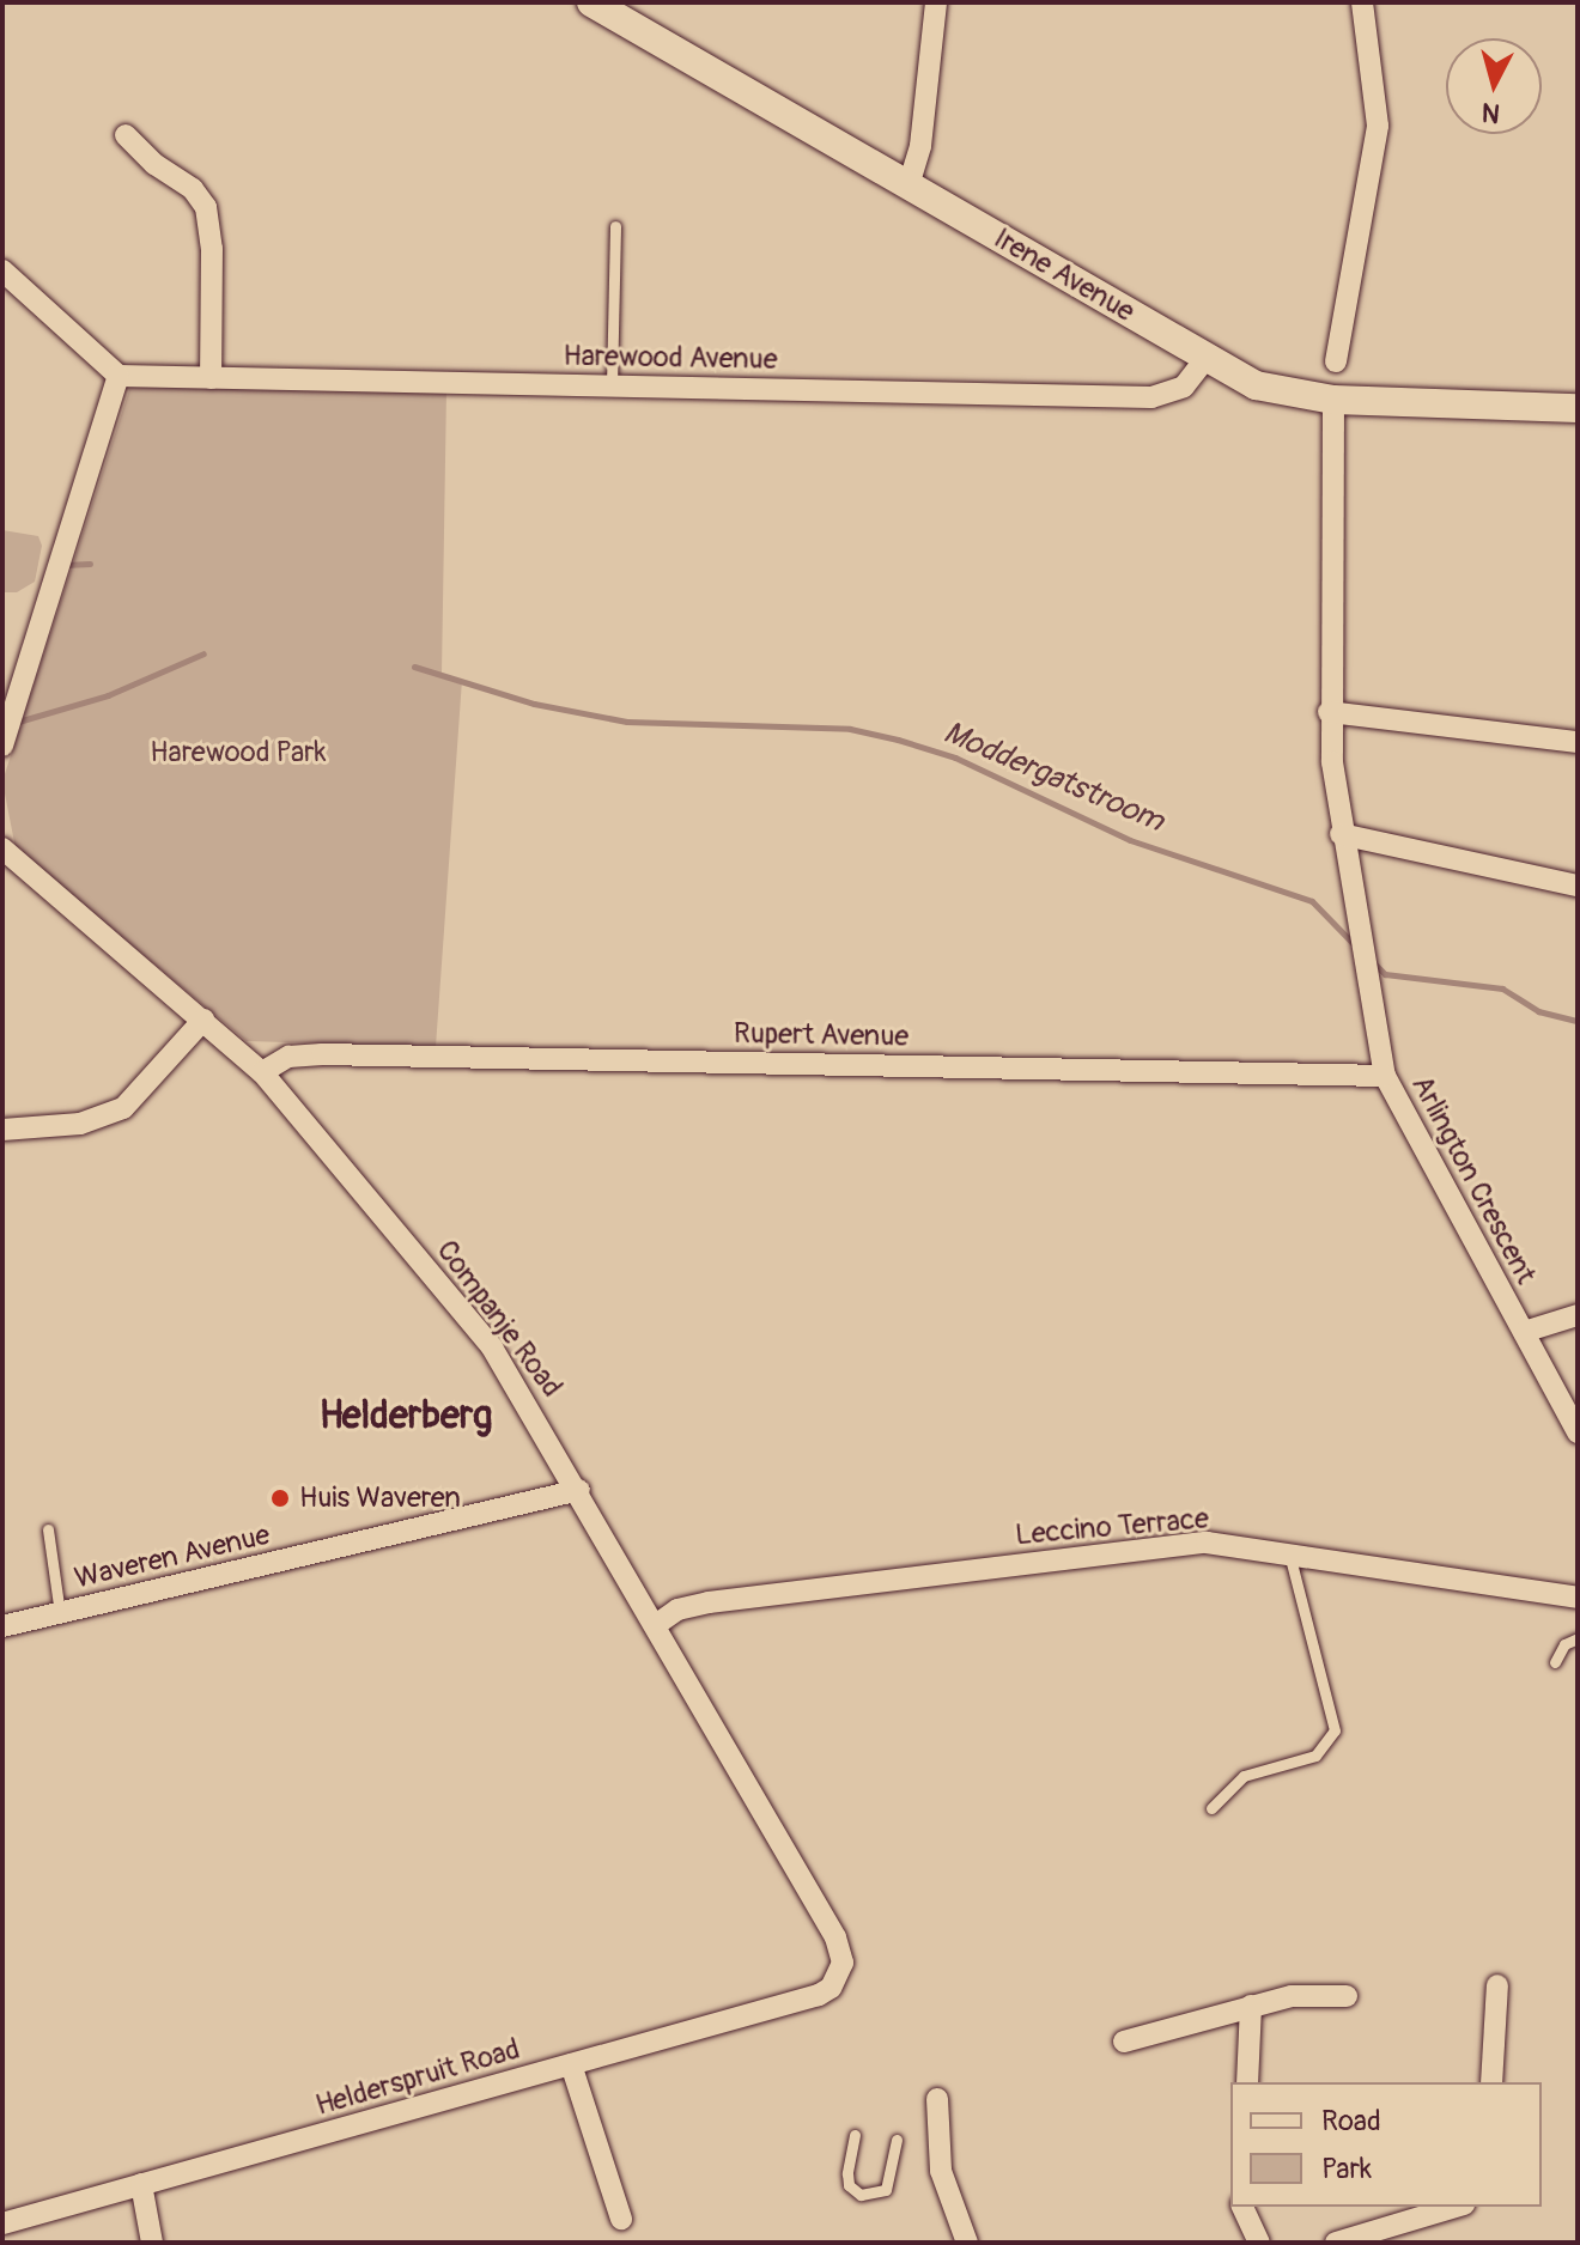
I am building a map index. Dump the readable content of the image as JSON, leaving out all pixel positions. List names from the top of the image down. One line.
{"streets":{"street":["Irene Avenue","Harewood Avenue","Rupert Avenue","Arlington Crescent","Companje Road","Leccino Terrace","Waveren Avenue","Helderspruit Road"]},"crossings":[["Irene Avenue","Harewood Avenue"],["Irene Avenue","Arlington Crescent"],["Rupert Avenue","Arlington Crescent"],["Rupert Avenue","Companje Road"],["Companje Road","Leccino Terrace"],["Companje Road","Waveren Avenue"],["Companje Road","Helderspruit Road"]],"districts":["Helderberg"],"water":["Moddergatstroom"],"parks":["Harewood Park"],"places":["Huis Waveren"],"legend":["Road","Park"],"north":"bottom"}
